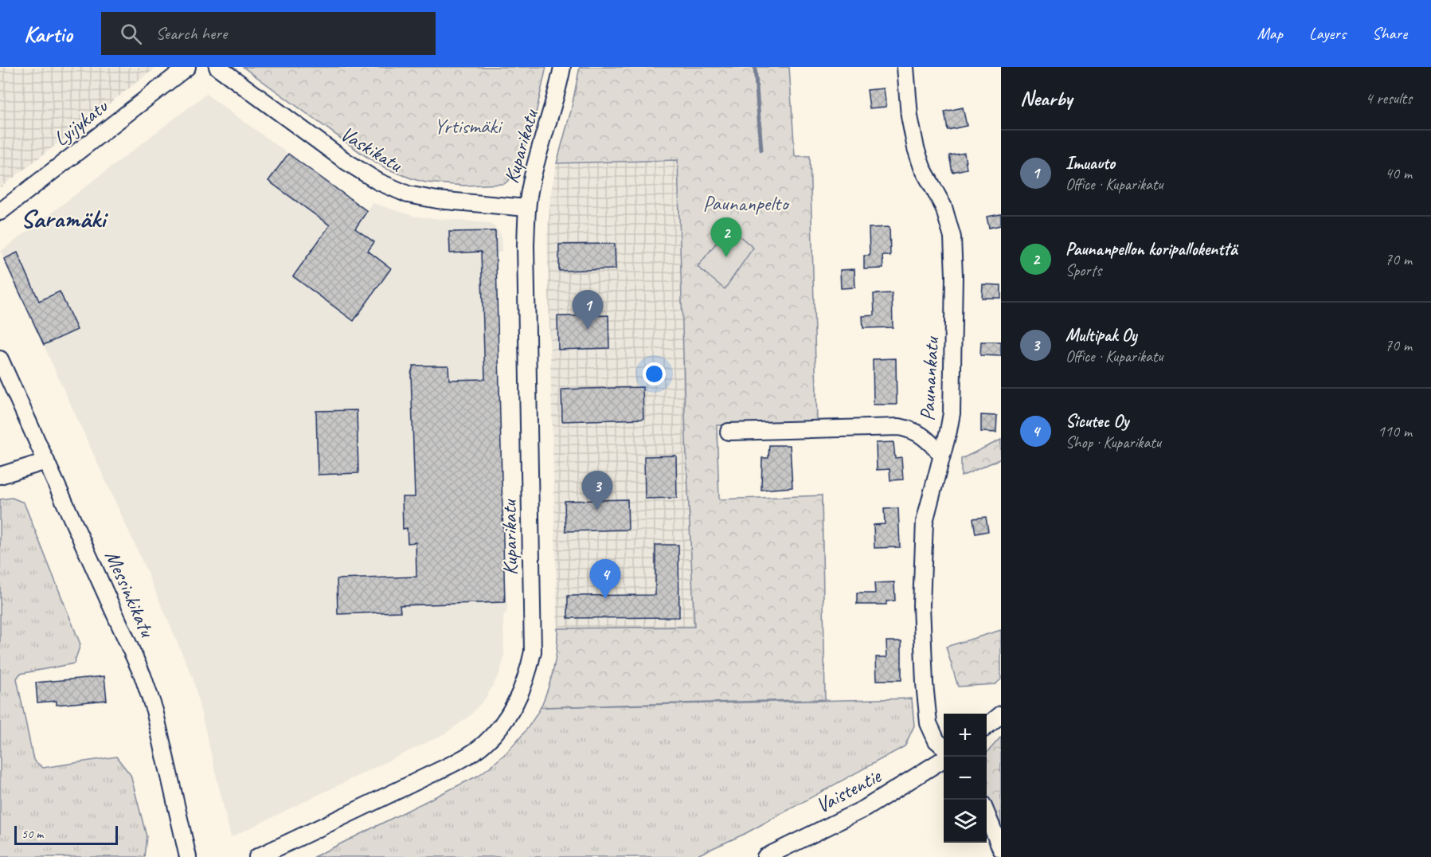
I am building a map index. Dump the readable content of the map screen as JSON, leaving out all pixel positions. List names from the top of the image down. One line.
{"streets":{"street":["Lyijykatu","Kuparikatu","Vaskikatu","Paunankatu","Messinkikatu","Vaistentie"]},"crossings":[["Kuparikatu","Vaskikatu"]],"districts":["Saramäki"],"parks":["Yrtismäki","Paunanpelto"],"scale_bar":"50 m","page":{"header":"Kartio","search":"Search here","nav":["Map","Layers","Share"],"heading":["Nearby","4 results"],"list":[{"mark":"1","name":"Imuauto","note":"Office · Kuparikatu","value":"40 m"},{"mark":"2","name":"Paunanpellon koripallokenttä","note":"Sports","value":"70 m"},{"mark":"3","name":"Multipak Oy","note":"Office · Kuparikatu","value":"70 m"},{"mark":"4","name":"Sicutec Oy","note":"Shop · Kuparikatu","value":"110 m"}],"pins":["2","1","3","4"],"map_buttons":["+","−"],"scale":"50 m"}}
